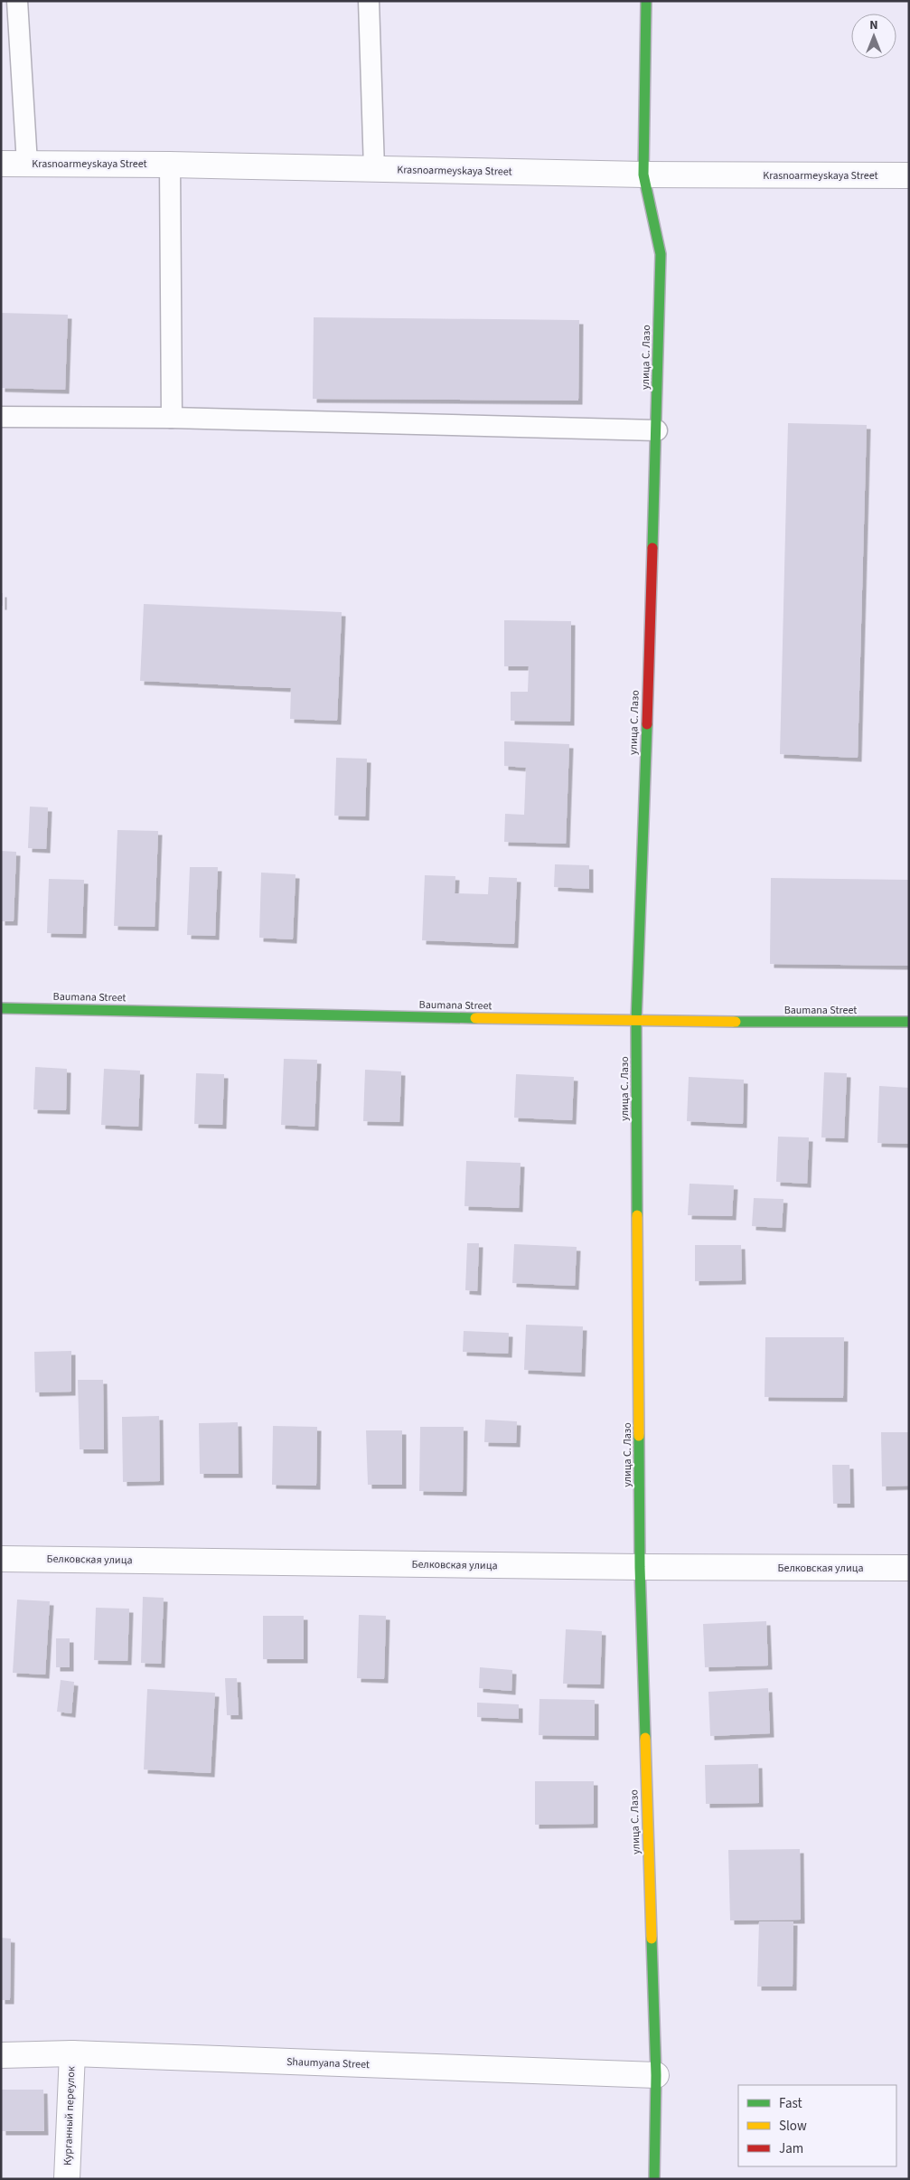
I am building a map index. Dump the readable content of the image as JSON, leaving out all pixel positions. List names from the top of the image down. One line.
{"streets":{"street":["Krasnoarmeyskaya Street","улица С. Лазо","Baumana Street","Белковская улица","Shaumyana Street","Курганный переулок"]},"crossings":[["Krasnoarmeyskaya Street","улица С. Лазо"],["улица С. Лазо","Baumana Street"],["улица С. Лазо","Белковская улица"],["улица С. Лазо","Shaumyana Street"],["Shaumyana Street","Курганный переулок"]],"legend":["Fast","Slow","Jam"],"north":"top"}
